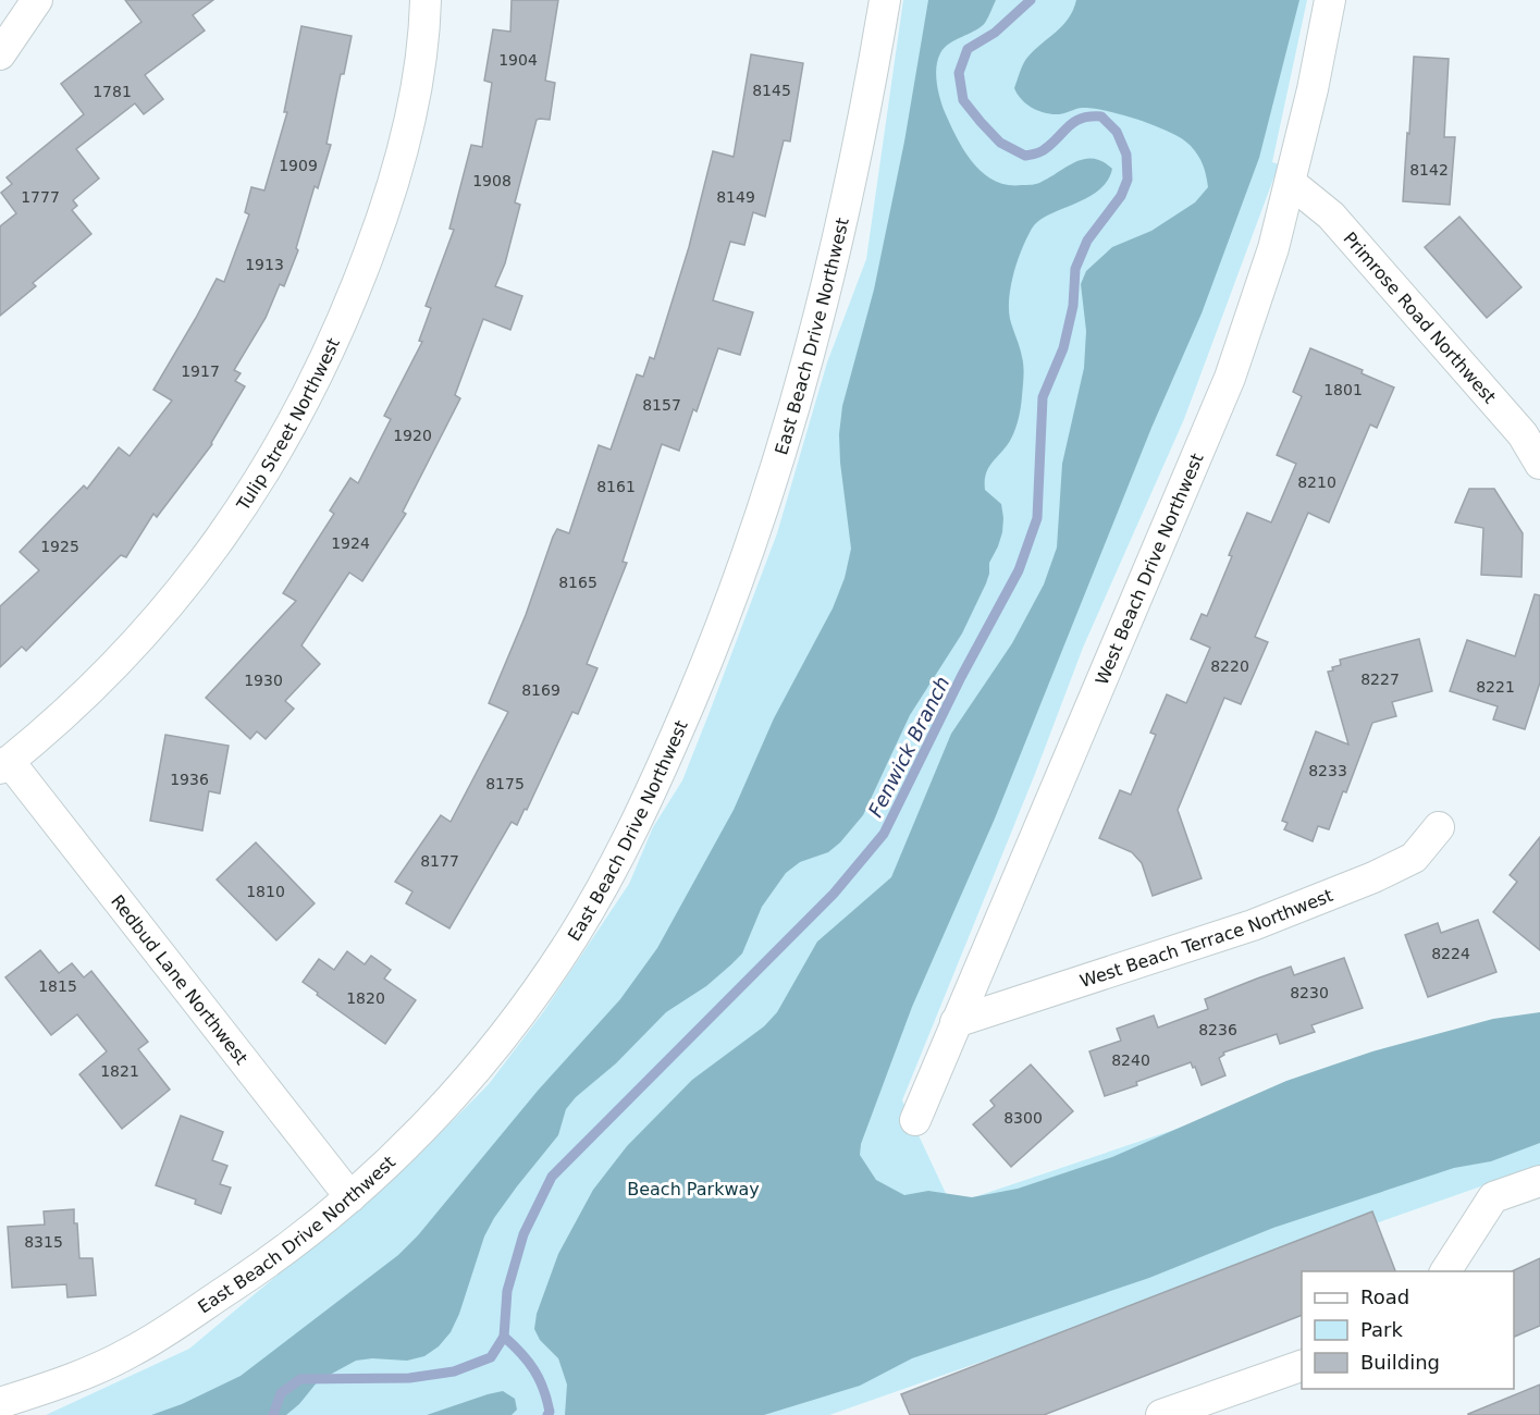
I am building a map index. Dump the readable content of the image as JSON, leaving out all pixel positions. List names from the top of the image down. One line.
{"streets":{"street":["Primrose Road Northwest","East Beach Drive Northwest","Tulip Street Northwest","West Beach Drive Northwest","West Beach Terrace Northwest","Redbud Lane Northwest"]},"crossings":[["Primrose Road Northwest","West Beach Drive Northwest"],["East Beach Drive Northwest","Redbud Lane Northwest"],["Tulip Street Northwest","Redbud Lane Northwest"],["West Beach Drive Northwest","West Beach Terrace Northwest"]],"water":["Fenwick Branch"],"parks":["Beach Parkway"],"house_numbers":["1904","8145","1781","1909","8142","1908","1777","8149","1913","1917","1801","8157","1920","8210","8161","1924","1925","8165","8220","8227","1930","8221","8169","8233","1936","8175","8177","1810","8224","1815","8230","1820","8236","8240","1821","8300","8315"],"legend":["Road","Park","Building"]}
